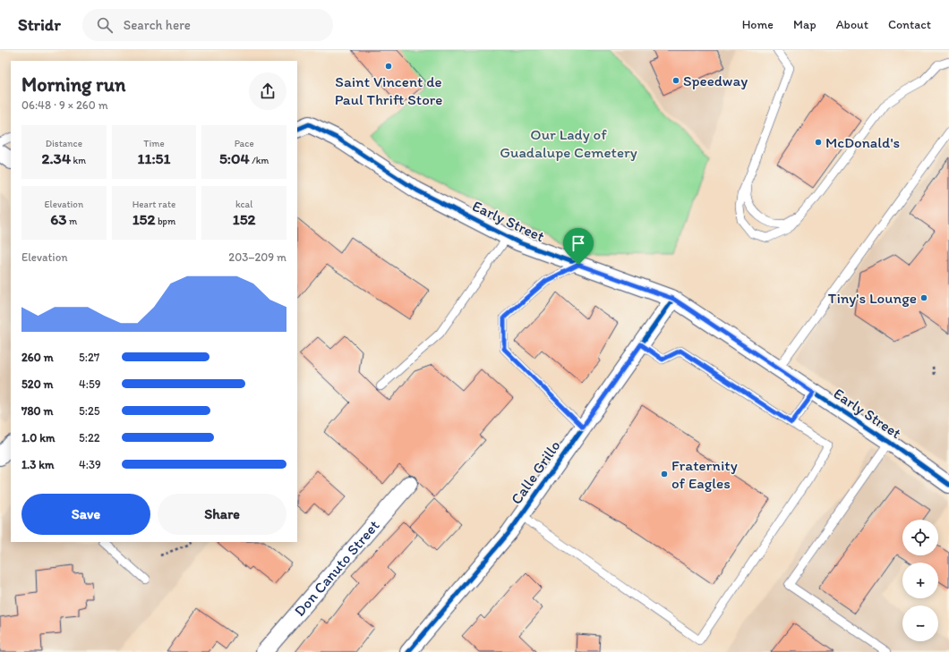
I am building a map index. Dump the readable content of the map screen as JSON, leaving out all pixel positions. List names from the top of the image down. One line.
{"streets":{"street":["Early Street","Calle Grillo","Don Canuto Street"]},"crossings":[["Early Street","Calle Grillo"]],"parks":["Our Lady of Guadalupe Cemetery"],"places":["Saint Vincent de Paul Thrift Store","Speedway","McDonald's","Tiny's Lounge","Fraternity of Eagles"],"page":{"header":"Stridr","search":"Search here","nav":["Home","Map","About","Contact"],"heading":["Morning run","06:48 · 9 × 260 m"],"stats":[["Distance","2.34 km"],["Time","11:51"],["Pace","5:04 /km"],["Elevation","63 m"],["Heart rate","152 bpm"],["kcal","152"]],"chart":["Elevation","203–209 m"],"list":[{"name":"260 m","note":"5:27"},{"name":"520 m","note":"4:59"},{"name":"780 m","note":"5:25"},{"name":"1.0 km","note":"5:22"},{"name":"1.3 km","note":"4:39"}],"buttons":["Save","Share"],"map_buttons":["+","−"]}}
